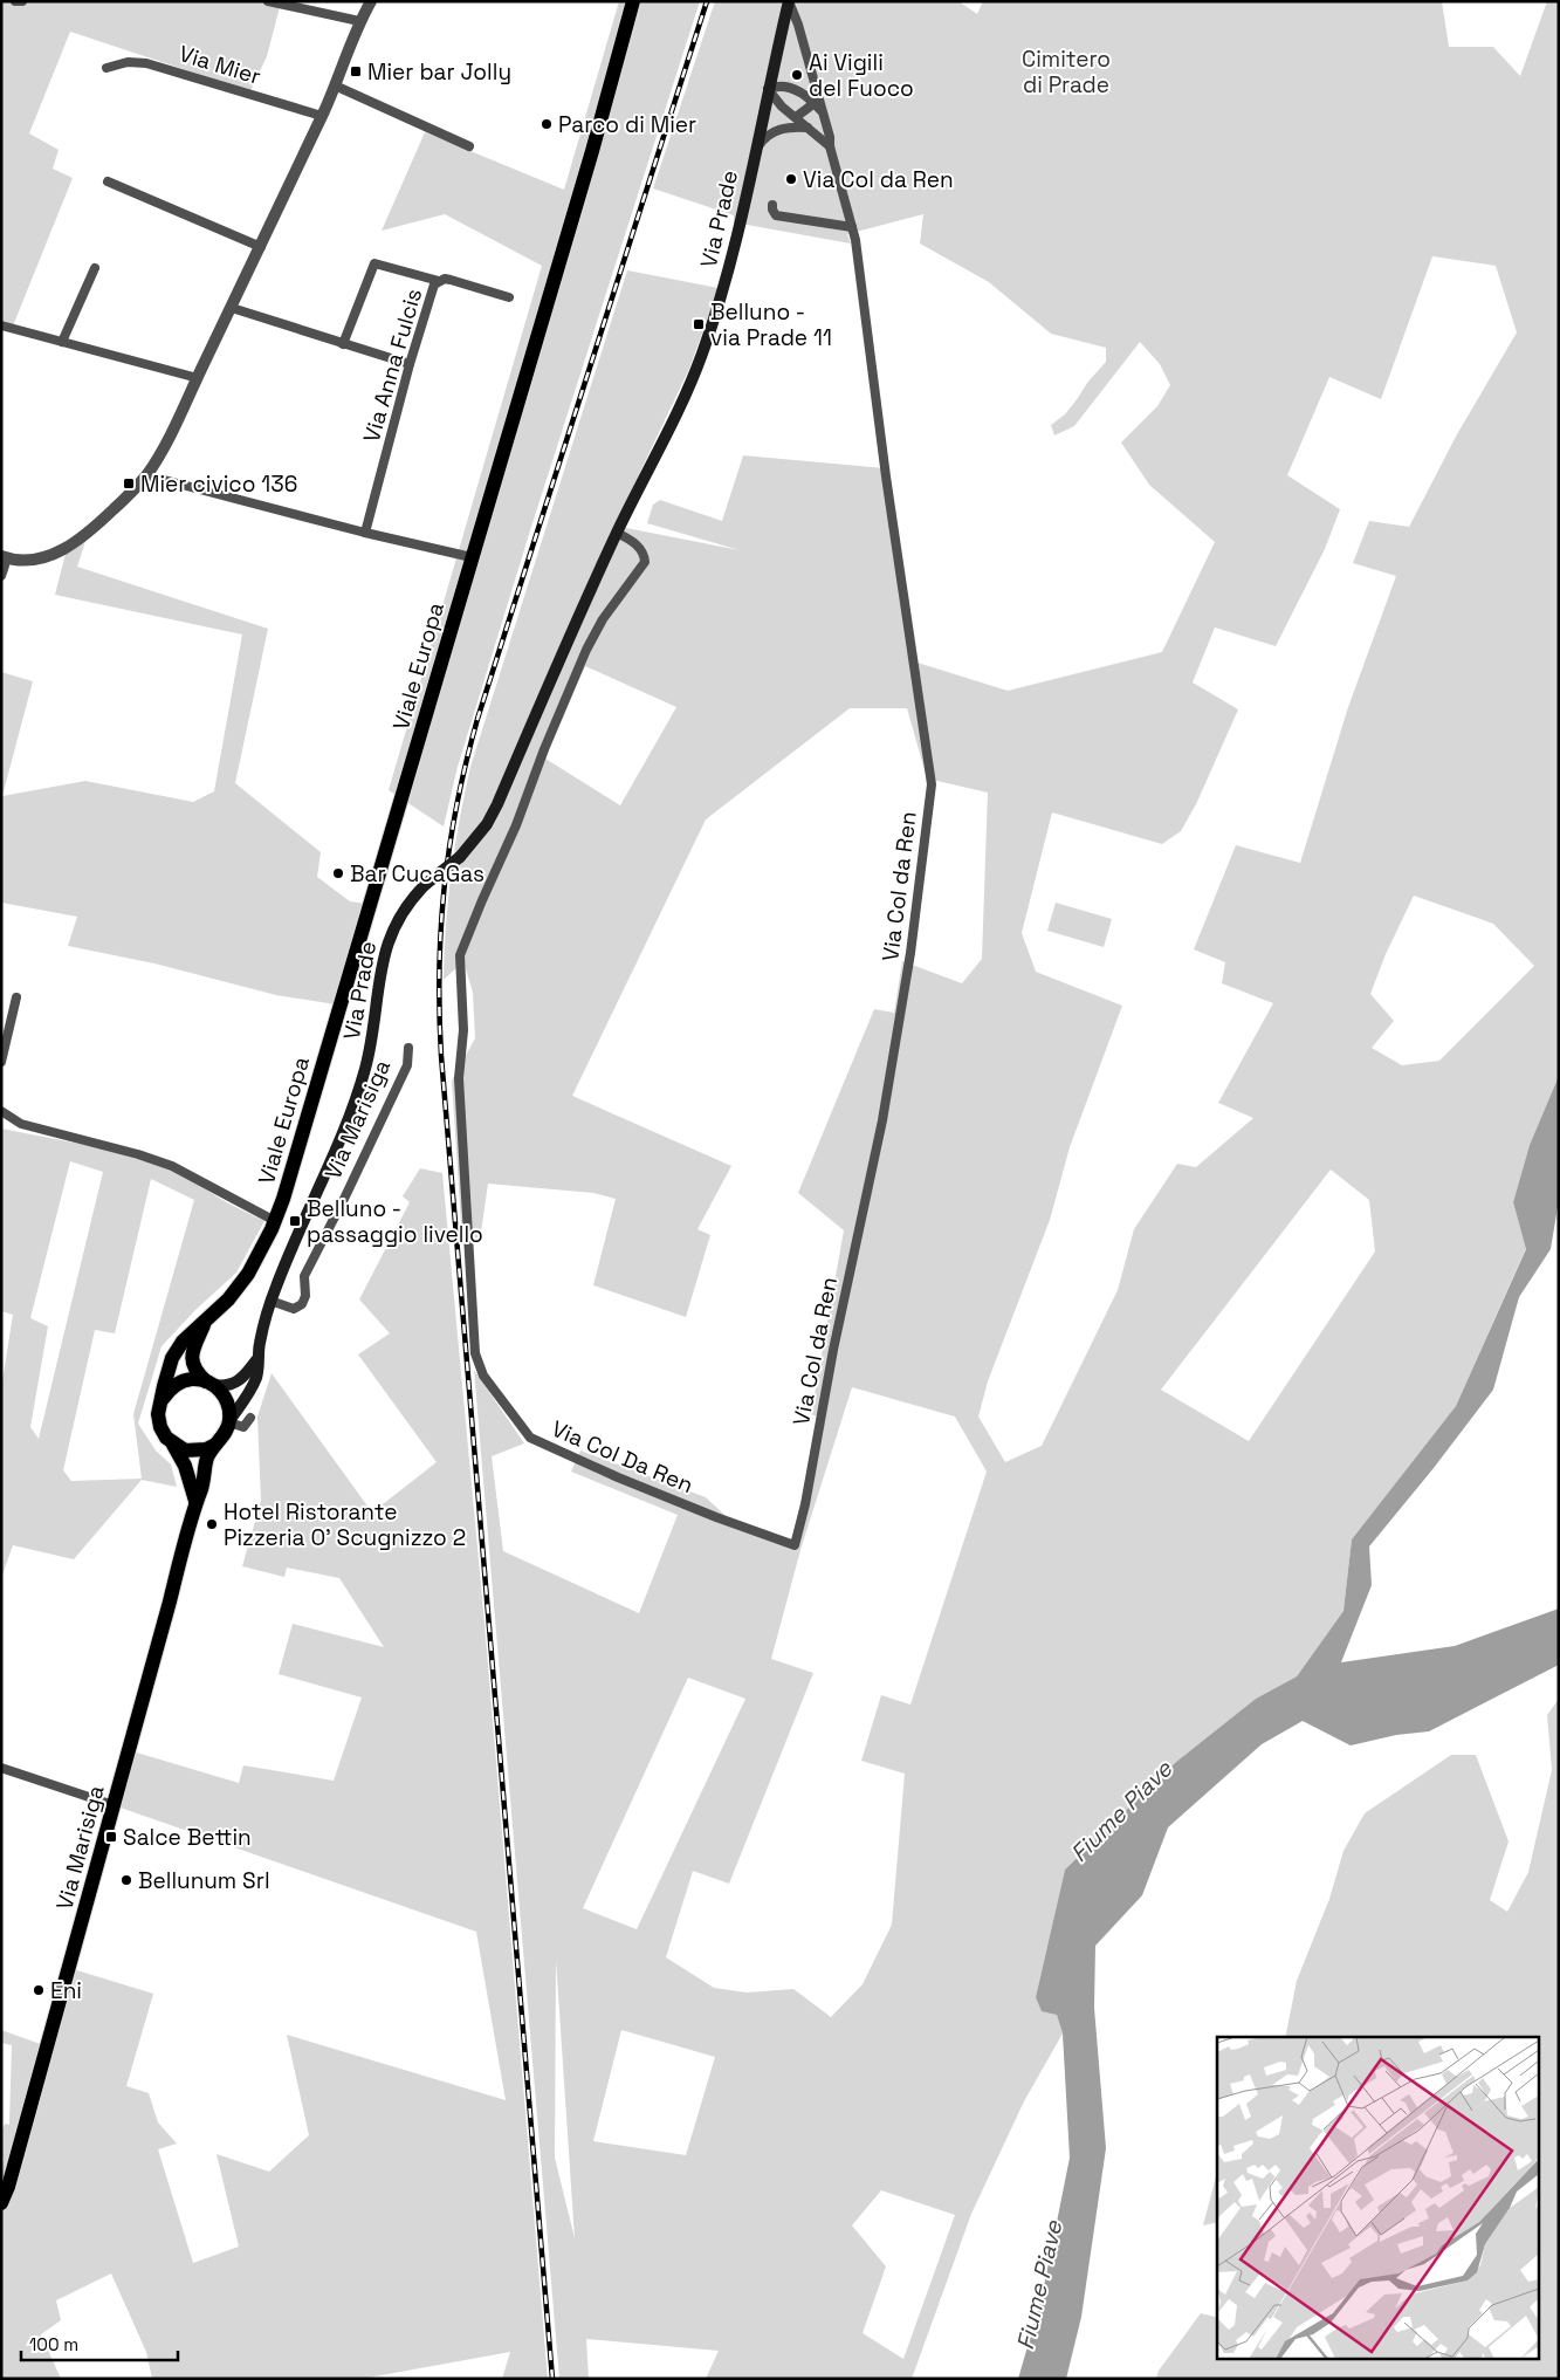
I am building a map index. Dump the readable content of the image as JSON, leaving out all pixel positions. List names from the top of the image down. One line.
{"streets":{"main road":["Via Prade","Viale Europa","Via Marisiga"],"street":["Via Mier","Via Anna Fulcis","Via Col da Ren","Via Col Da Ren"]},"crossings":[["Via Prade","Viale Europa"],["Via Prade","Via Col da Ren"],["Via Prade","Via Marisiga"],["Via Prade","Via Col Da Ren"],["Viale Europa","Via Marisiga"],["Via Col da Ren","Via Col Da Ren"]],"water":["Fiume Piave"],"parks":["Cimitero di Prade"],"places":{"transit":["Mier bar Jolly","Belluno - via Prade 11","Mier civico 136","Belluno - passaggio livello","Salce Bettin"],"other":["Ai Vigili del Fuoco","Parco di Mier","Via Col da Ren","Bar CucaGas","Hotel Ristorante Pizzeria O' Scugnizzo 2","Bellunum Srl","Eni"]},"scale_bar":"100 m"}
